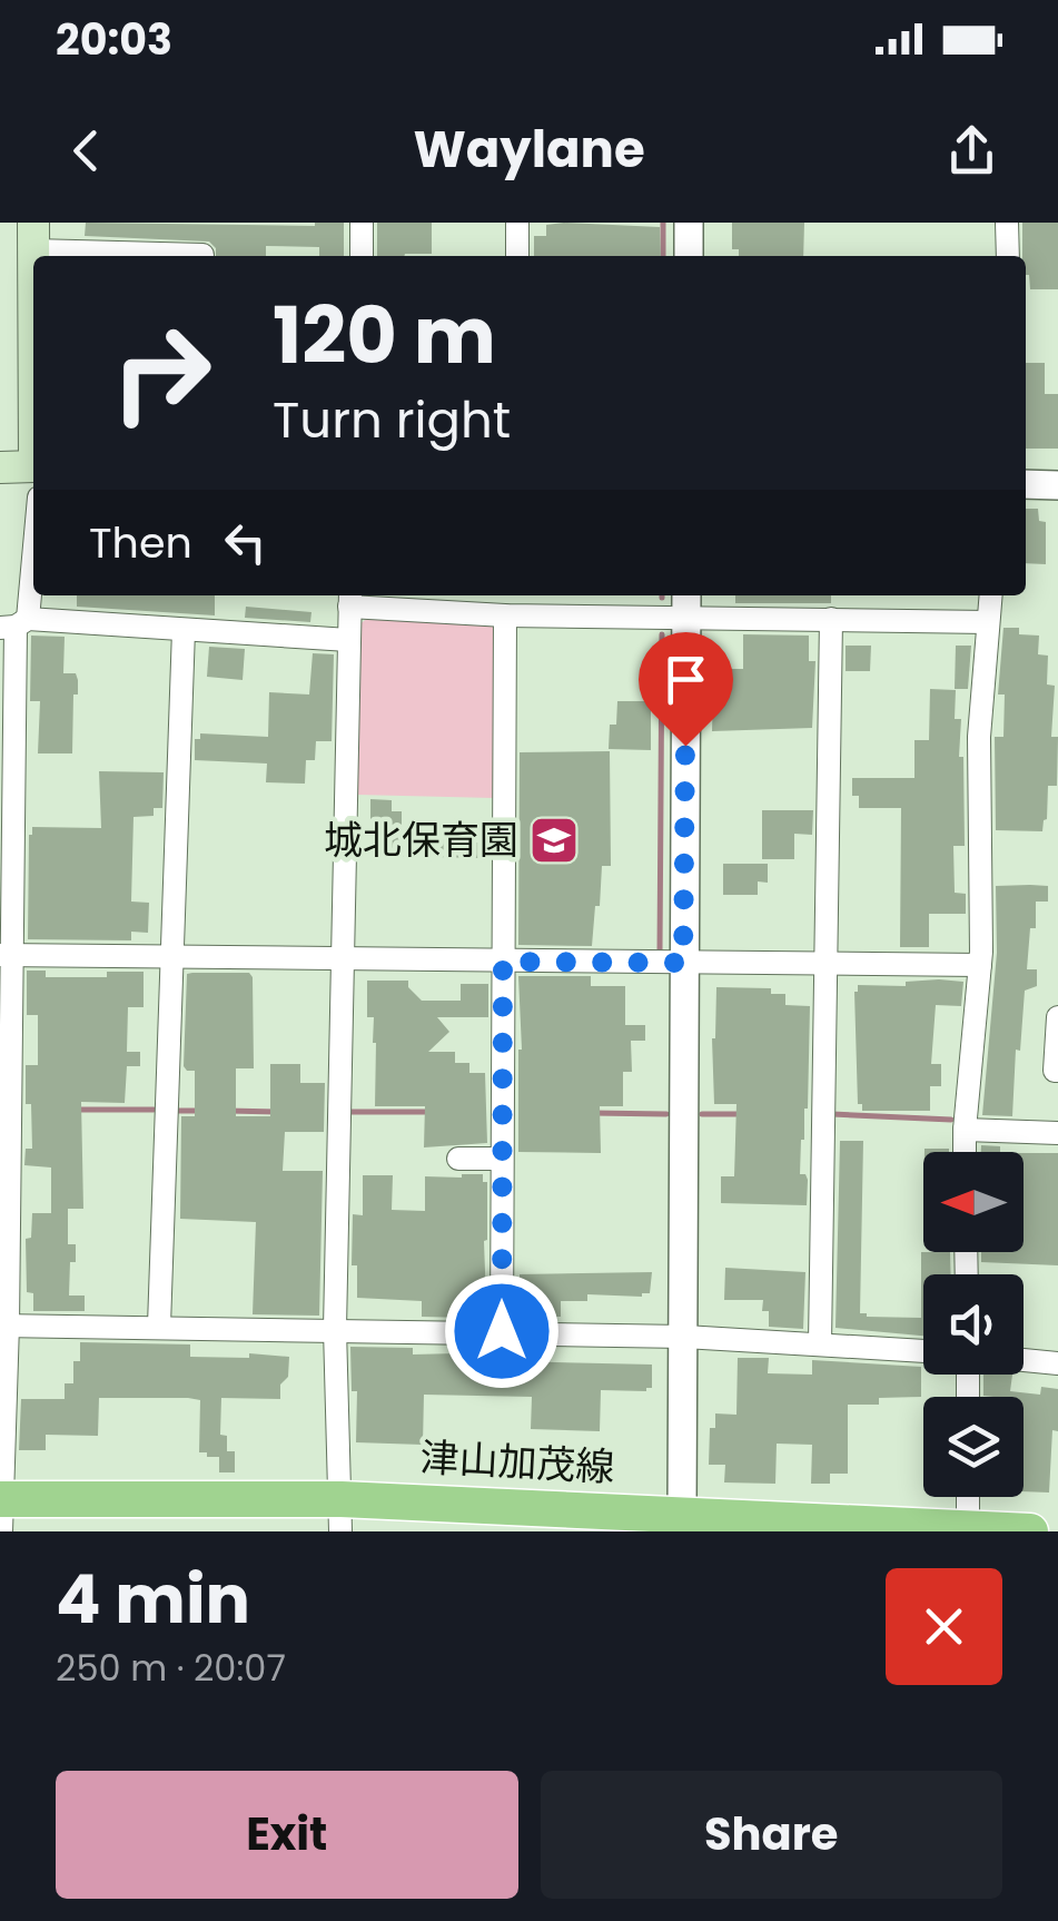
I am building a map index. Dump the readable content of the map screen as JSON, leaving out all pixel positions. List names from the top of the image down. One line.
{"streets":{"main road":["津山加茂線"]},"places":{"school or university":["城北保育園"]},"north":"left","page":{"status":"20:03","header":"Waylane","turn":["120 m","Turn right"],"then":"Then","heading":["4 min","250 m · 20:07"],"buttons":["Exit","Share"]}}
